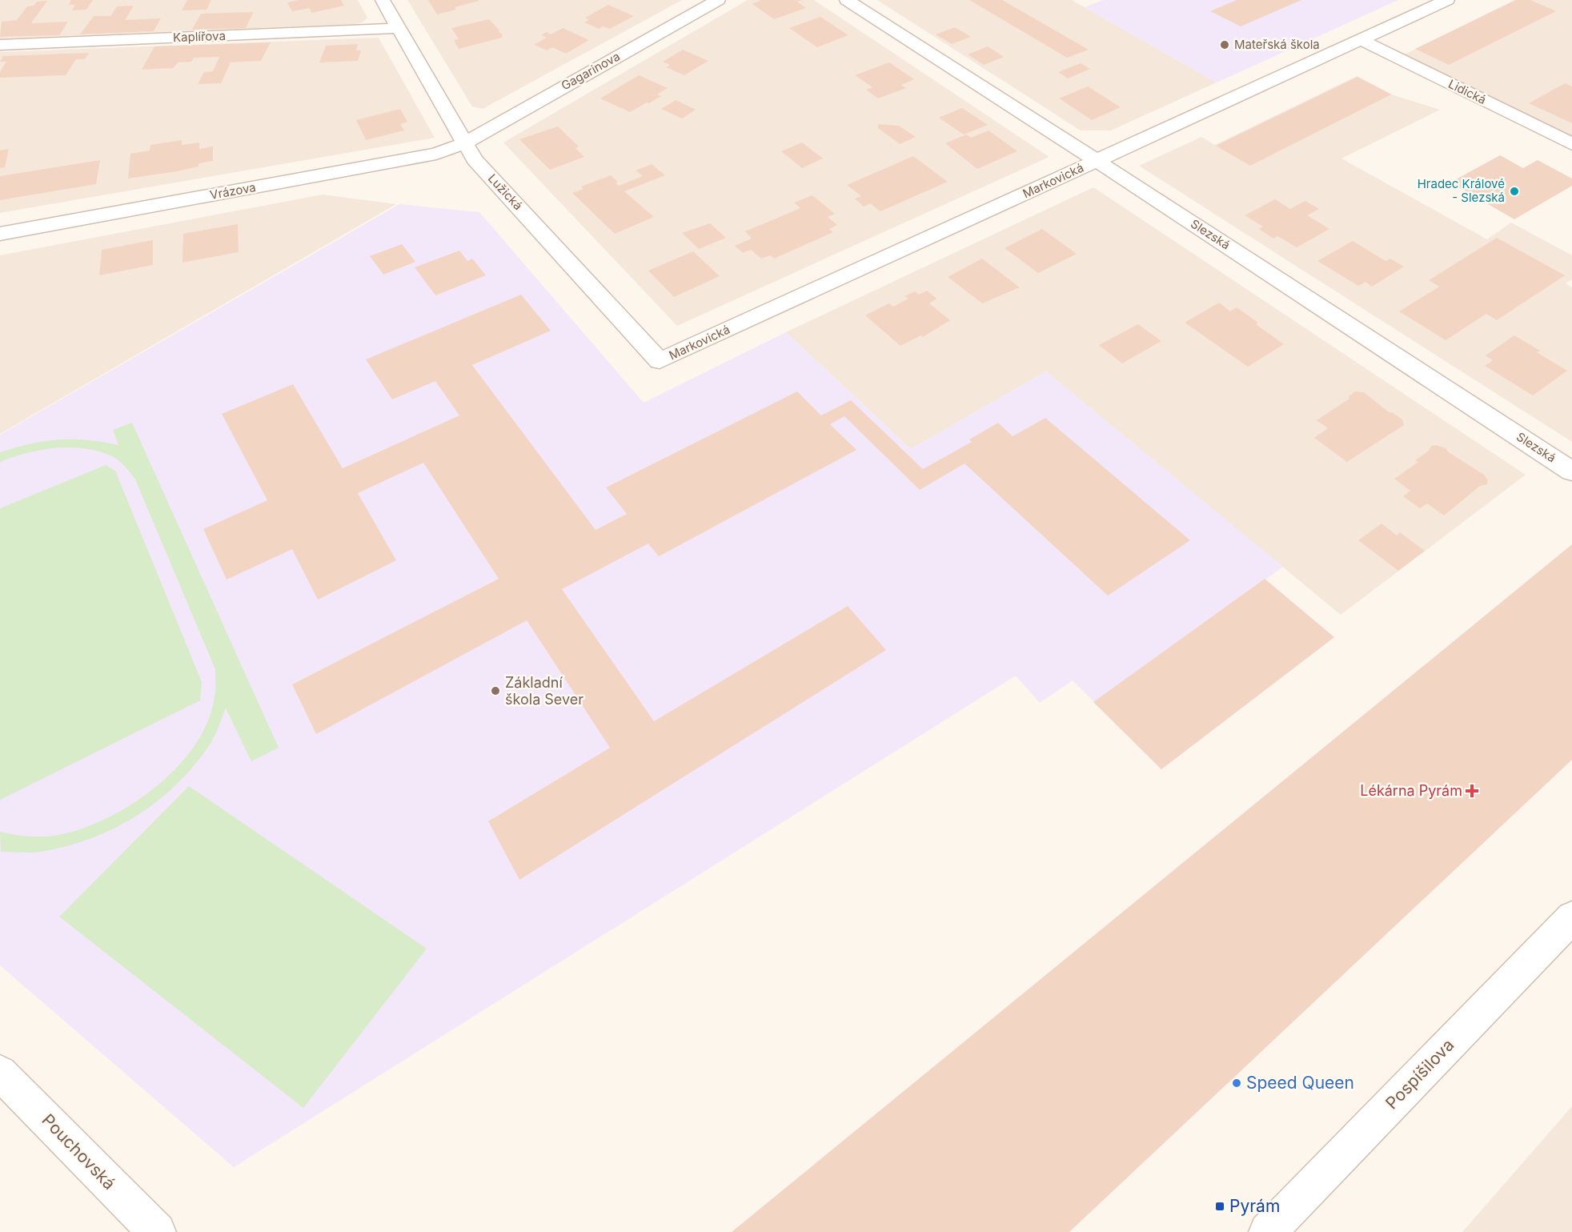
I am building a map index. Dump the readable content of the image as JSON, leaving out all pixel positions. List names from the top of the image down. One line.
{"streets":{"street":["Kaplířova","Gagarinova","Lidická","Markovická","Vrázova","Lužická","Slezská","Pospíšilova","Pouchovská"]},"crossings":[["Kaplířova","Lužická"],["Gagarinova","Vrázova"],["Gagarinova","Lužická"],["Lidická","Markovická"],["Markovická","Lužická"],["Markovická","Slezská"],["Vrázova","Lužická"]],"places":{"other":["Mateřská škola","Hradec Králové - Slezská","Základní škola Sever","Speed Queen"],"health":["Lékárna Pyrám"],"transit":["Pyrám"]}}
